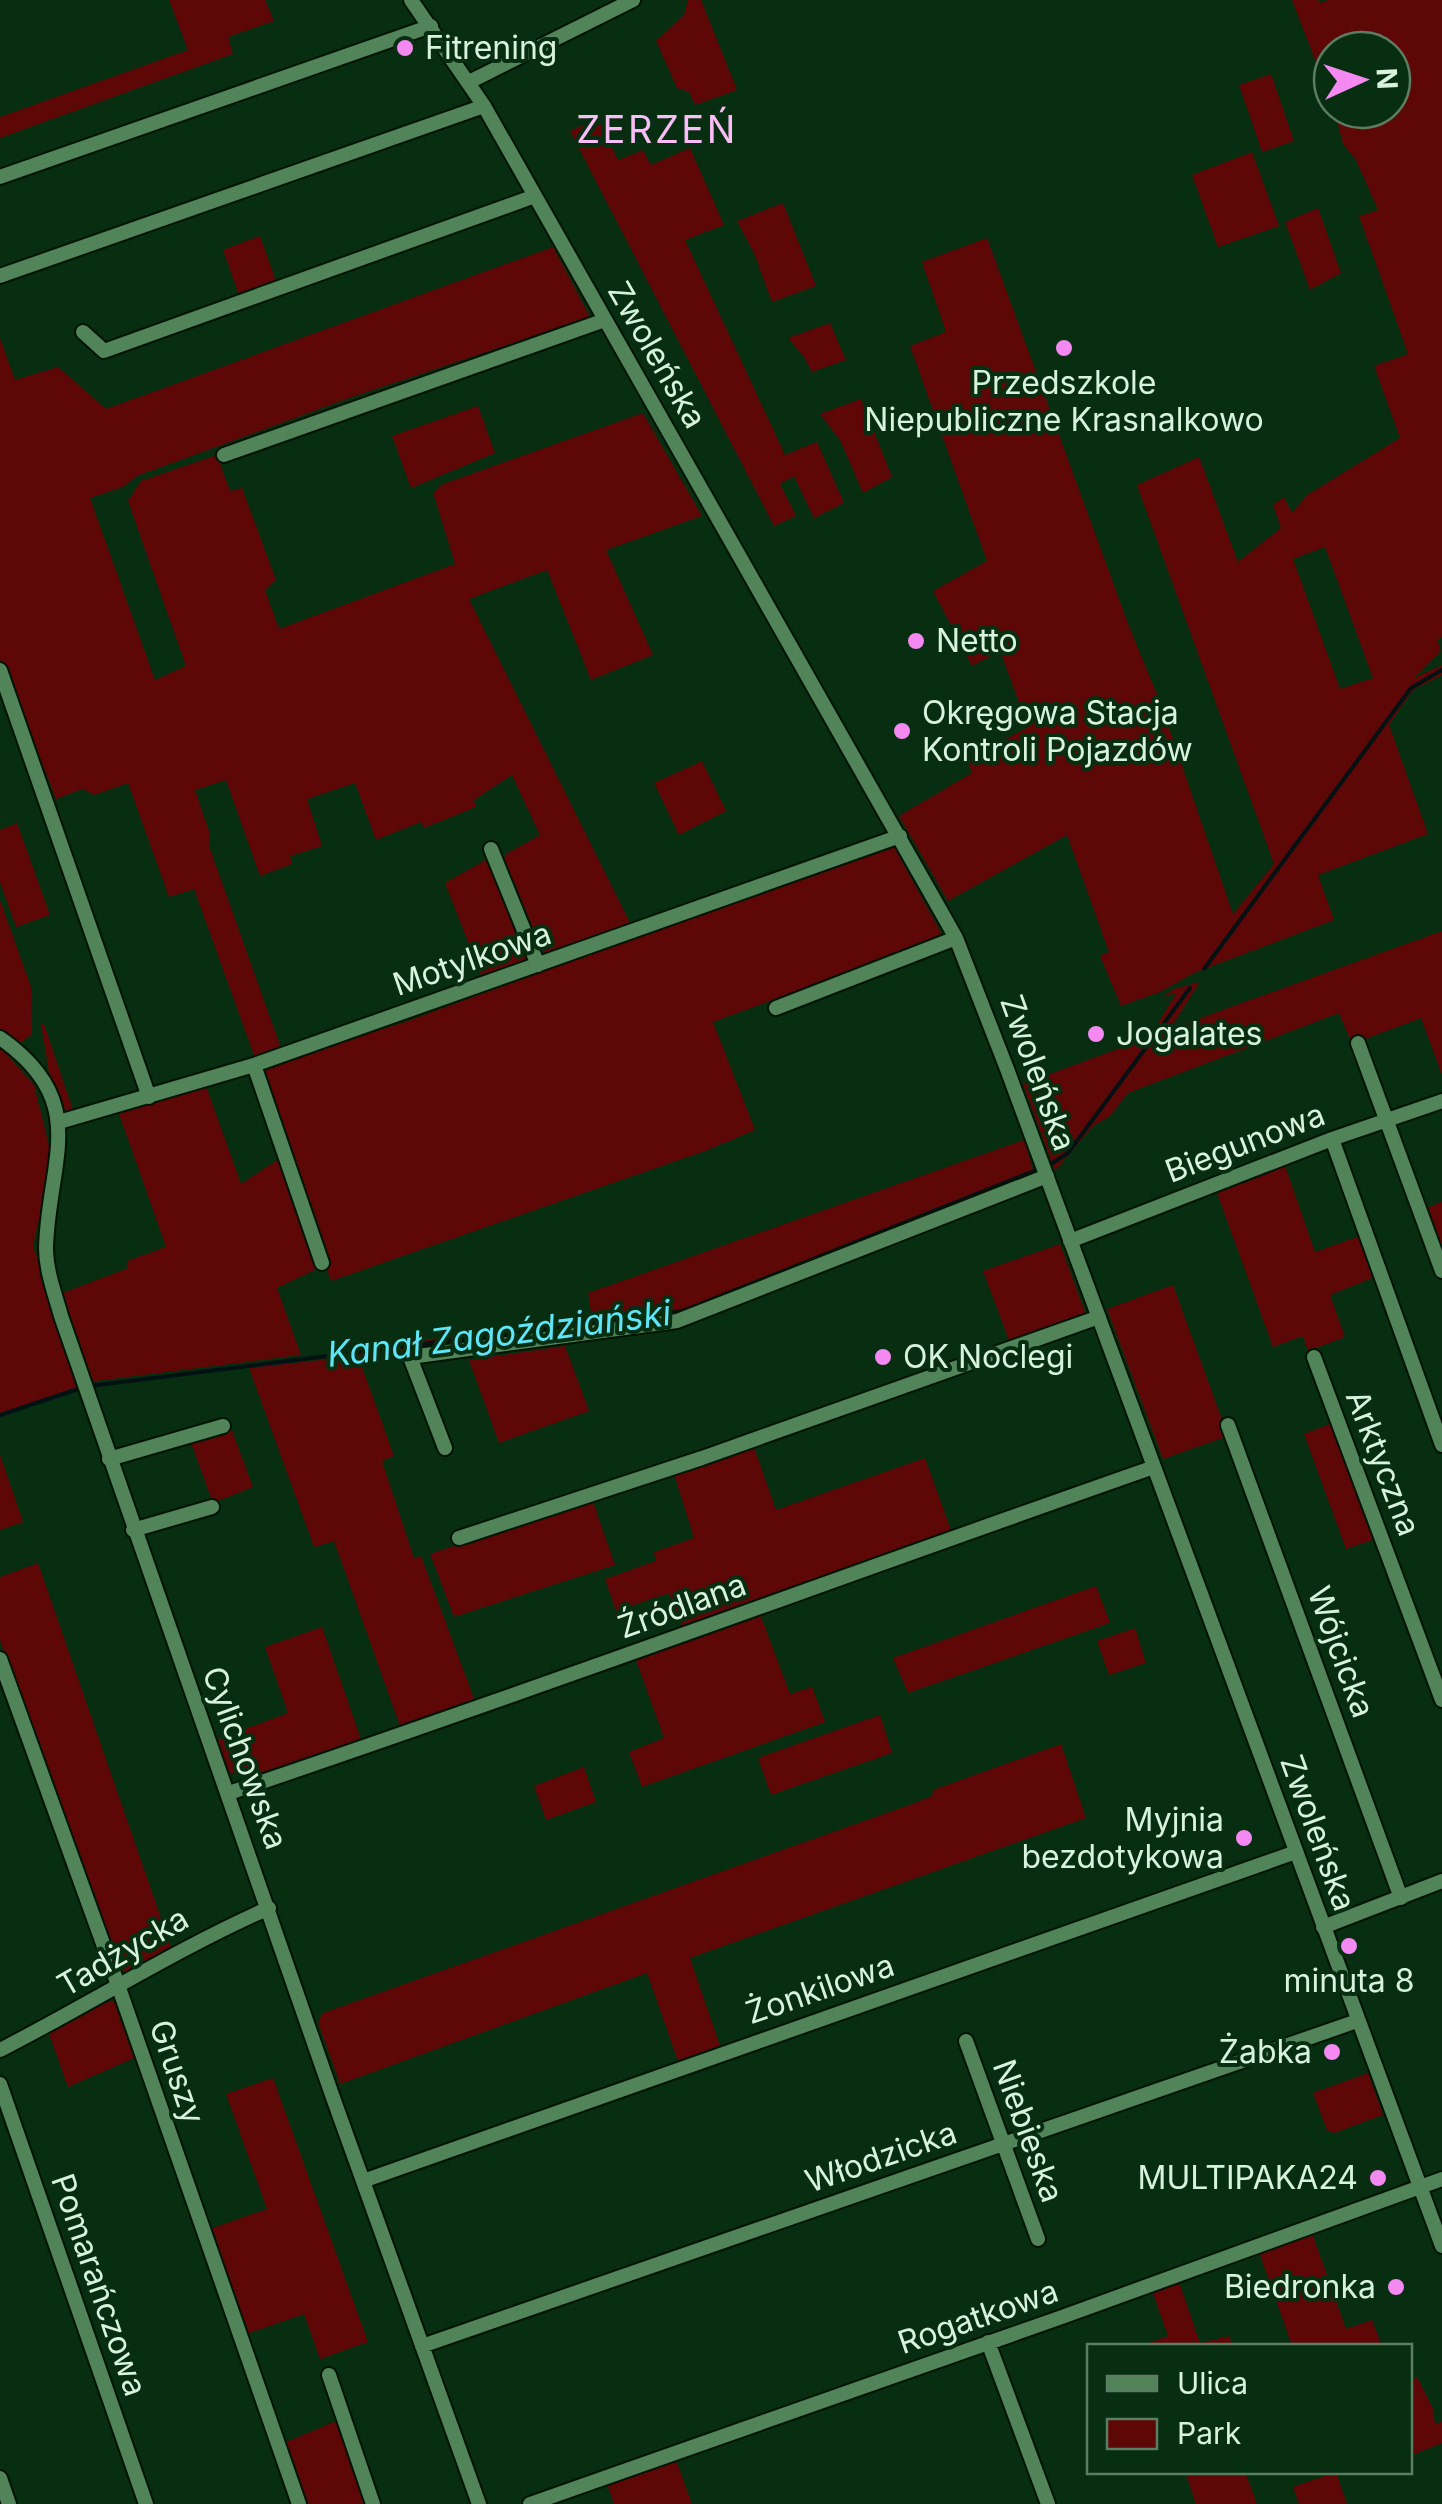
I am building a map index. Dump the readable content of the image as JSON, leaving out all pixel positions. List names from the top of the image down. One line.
{"streets":{"street":["Zwoleńska","Motylkowa","Biegunowa","Arktyczna","Źródlana","Wójcicka","Cylichowska","Tadżycka","Żonkilowa","Gruszy","Niebieska","Włodzicka","Pomarańczowa","Rogatkowa"]},"crossings":[["Zwoleńska","Motylkowa"],["Zwoleńska","Biegunowa"],["Zwoleńska","Źródlana"],["Zwoleńska","Żonkilowa"],["Zwoleńska","Włodzicka"],["Zwoleńska","Rogatkowa"],["Motylkowa","Cylichowska"],["Źródlana","Cylichowska"],["Cylichowska","Tadżycka"],["Cylichowska","Żonkilowa"],["Cylichowska","Włodzicka"],["Tadżycka","Gruszy"],["Niebieska","Włodzicka"]],"districts":["ZERZEŃ"],"water":["Kanał Zagoździański"],"places":["Fitrening","Przedszkole Niepubliczne Krasnalkowo","Netto","Okręgowa Stacja Kontroli Pojazdów","Jogalates","OK Noclegi","Myjnia bezdotykowa","minuta 8","Żabka","MULTIPAKA24","Biedronka"],"legend":["Ulica","Park"],"north":"right"}
